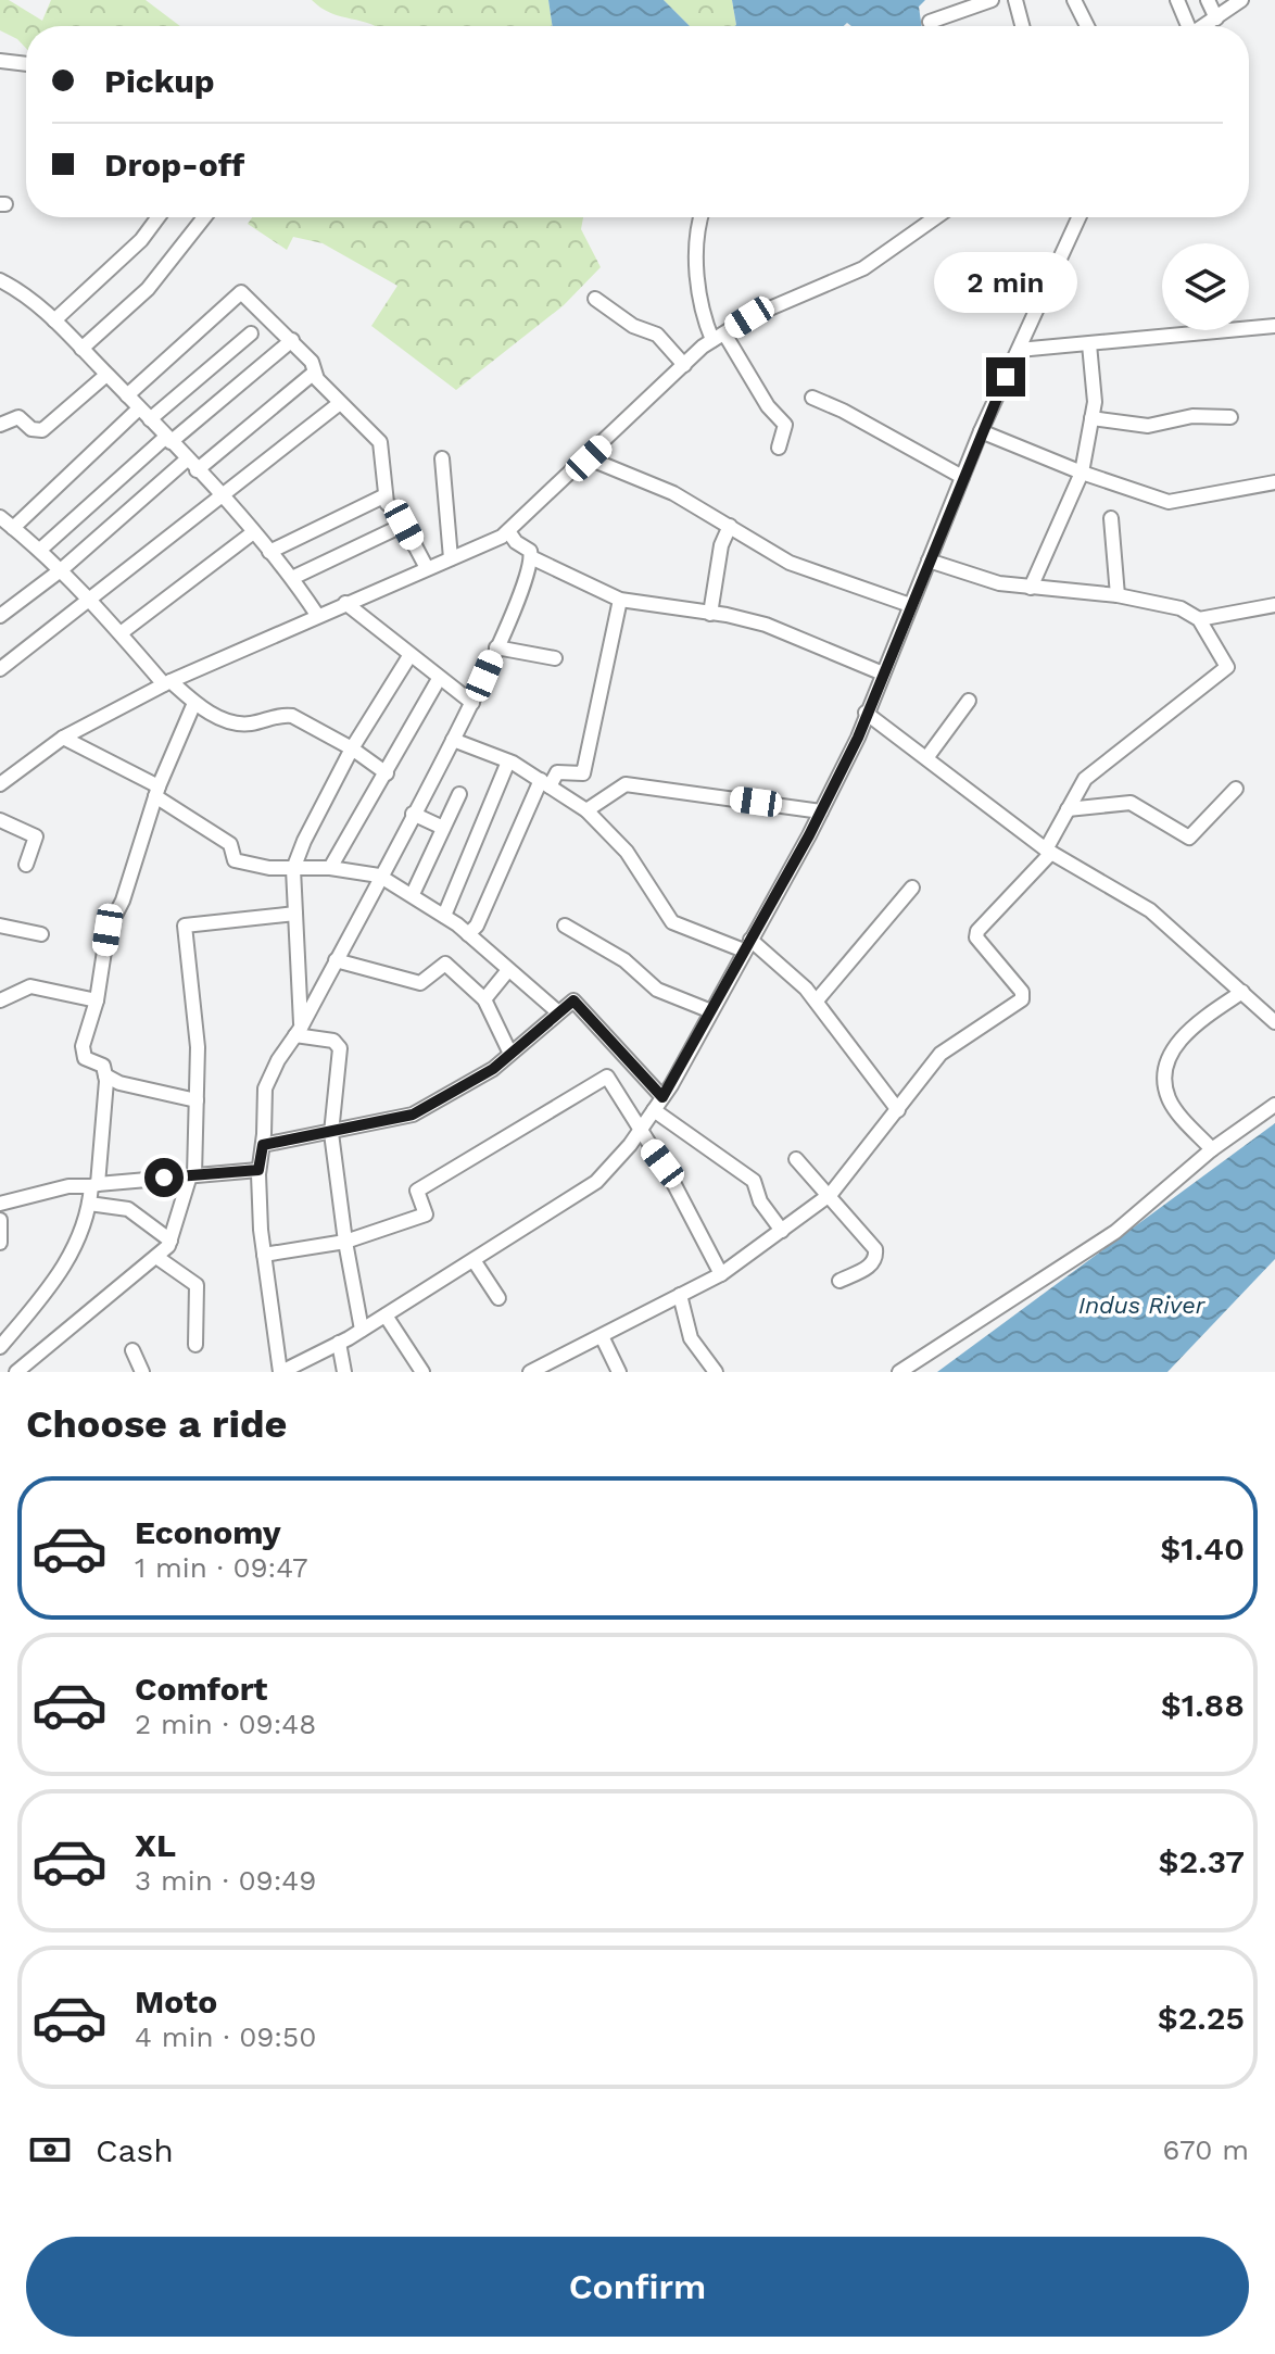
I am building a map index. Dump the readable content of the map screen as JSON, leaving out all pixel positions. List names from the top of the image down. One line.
{"water":["Indus River"],"page":{"banner":["Pickup","Drop-off"],"bubble":"2 min","heading":"Choose a ride","list":[{"name":"Economy","note":"1 min · 09:47","value":"$1.40"},{"name":"Comfort","note":"2 min · 09:48","value":"$1.88"},{"name":"XL","note":"3 min · 09:49","value":"$2.37"},{"name":"Moto","note":"4 min · 09:50","value":"$2.25"}],"pay":["Cash","670 m"],"buttons":"Confirm"}}
